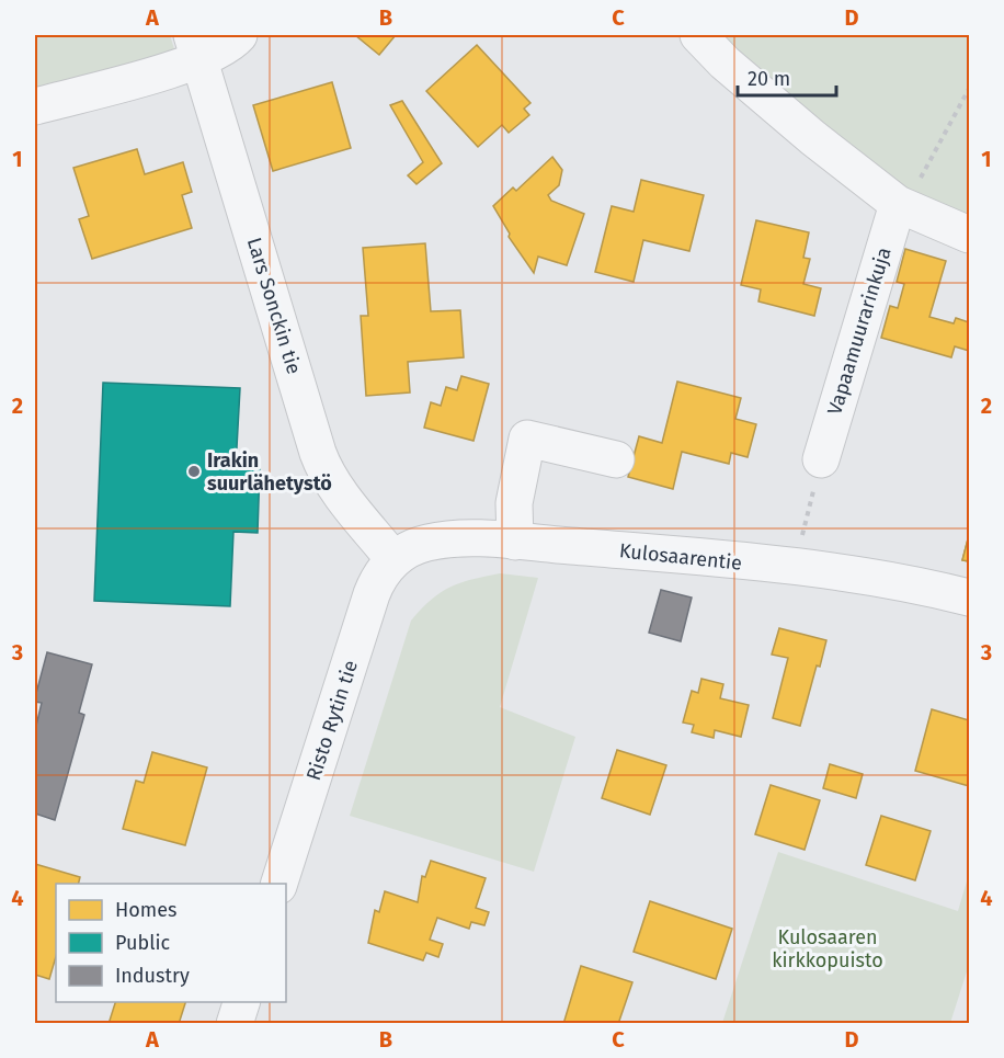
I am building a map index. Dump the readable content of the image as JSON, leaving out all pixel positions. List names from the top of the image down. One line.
{"streets":{"street":["Lars Sonckin tie","Vapaamuurarinkuja","Kulosaarentie","Risto Rytin tie"]},"crossings":[["Lars Sonckin tie","Kulosaarentie"],["Lars Sonckin tie","Risto Rytin tie"],["Kulosaarentie","Risto Rytin tie"]],"parks":["Kulosaaren kirkkopuisto"],"places":["Irakin suurlähetystö"],"legend":["Homes","Public","Industry"],"scale_bar":"20 m","grid":{"columns":["A","B","C","D"],"rows":["1","2","3","4"]}}
